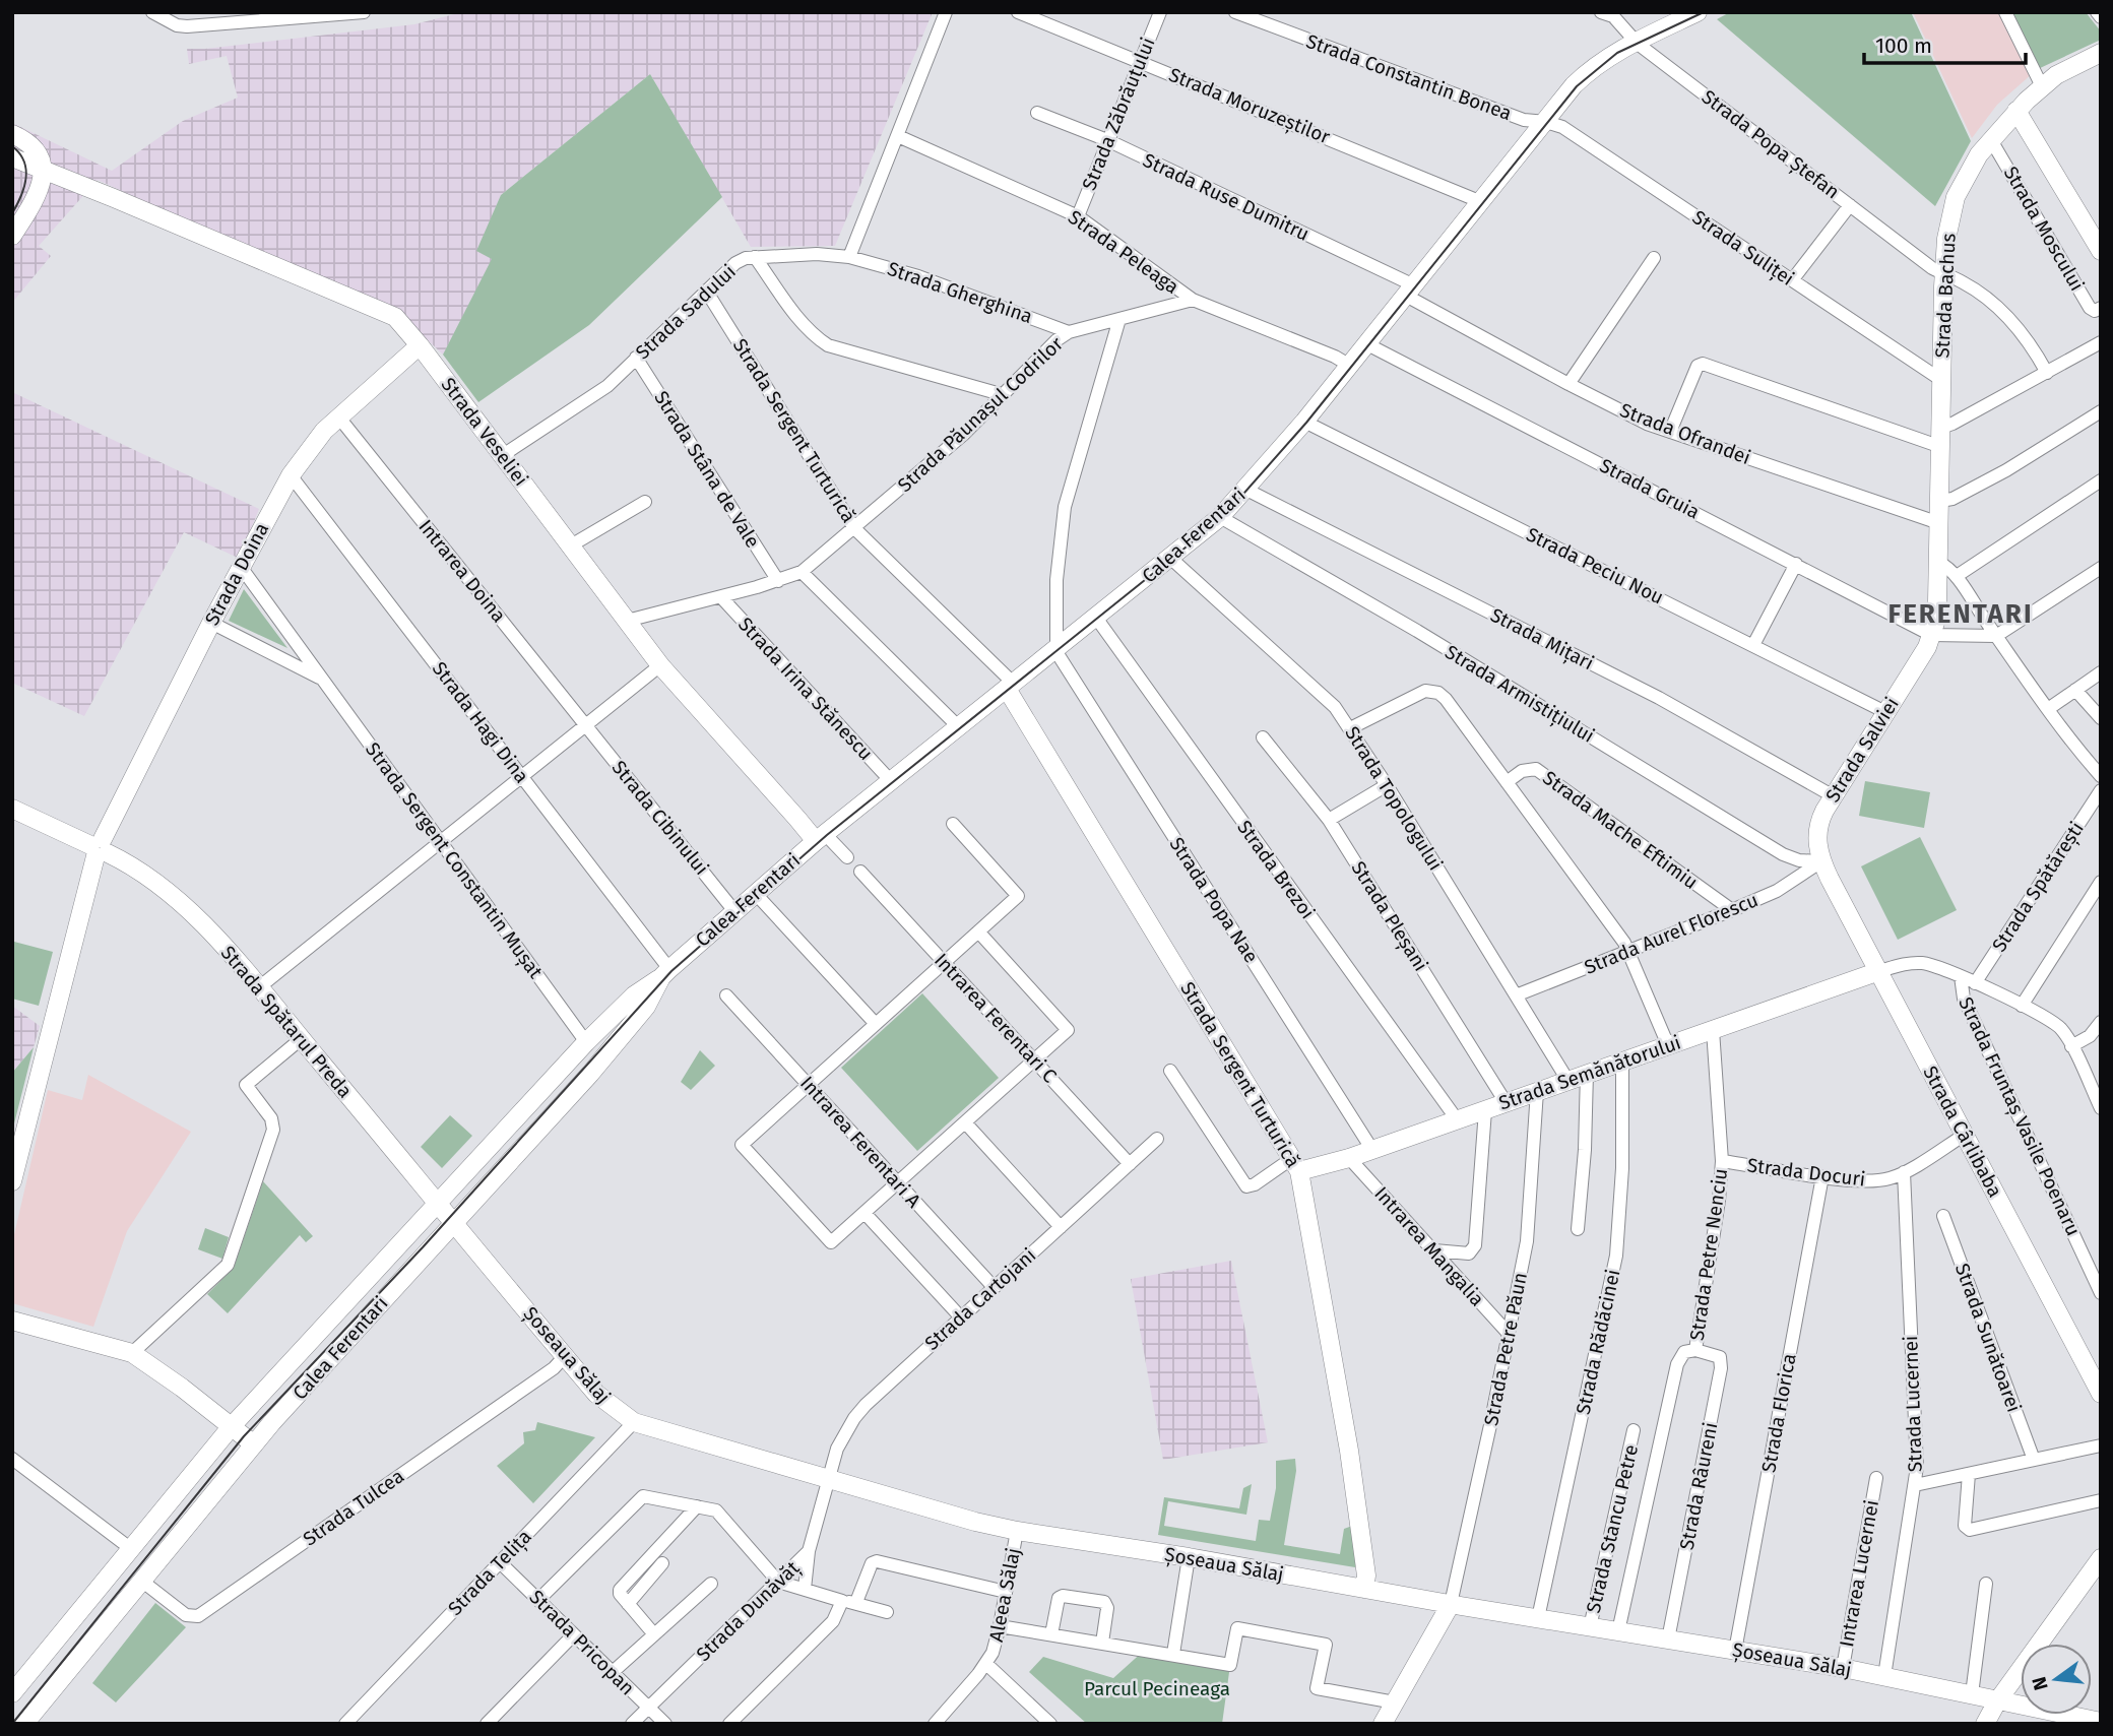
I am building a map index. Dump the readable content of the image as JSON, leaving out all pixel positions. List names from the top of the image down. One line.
{"streets":{"street":["Strada Constantin Bonea","Strada Moruzeștilor","Strada Zăbrăuțului","Strada Popa Ștefan","Strada Ruse Dumitru","Strada Moscului","Strada Suliței","Strada Peleaga","Strada Gherghina","Strada Bachus","Strada Sadului","Strada Păunașul Codrilor","Strada Sergent Turturică","Strada Veseliei","Strada Ofrandei","Strada Stâna de Vale","Strada Gruia","Calea Ferentari","Strada Peciu Nou","Intrarea Doina","Strada Doina","Strada Mițari","Strada Irina Stănescu","Strada Armistițiului","Strada Hagi Dina","Strada Salviei","Strada Topologului","Strada Cibinului","Strada Mache Eftimiu","Strada Sergent Constantin Mușat","Strada Brezoi","Strada Spătărești","Strada Popa Nae","Strada Pleșani","Strada Aurel Florescu","Intrarea Ferentari C","Strada Spătarul Preda","Strada Semănătorului","Strada Fruntaș Vasile Poenaru","Strada Cârlibaba","Intrarea Ferentari A","Strada Docuri","Intrarea Mangalia","Strada Petre Nenciu","Strada Cartojani","Strada Sunătoarei","Strada Rădăcinei","Strada Petre Păun","Șoseaua Sălaj","Strada Lucernei","Strada Florica","Strada Râureni","Strada Tulcea","Strada Stancu Petre","Strada Telița","Intrarea Lucernei","Aleea Sălaj","Strada Dunăvăț","Strada Pricopan"]},"crossings":[["Strada Constantin Bonea","Strada Suliței"],["Strada Constantin Bonea","Calea Ferentari"],["Strada Moruzeștilor","Strada Zăbrăuțului"],["Strada Moruzeștilor","Calea Ferentari"],["Strada Zăbrăuțului","Strada Ruse Dumitru"],["Strada Zăbrăuțului","Strada Peleaga"],["Strada Popa Ștefan","Strada Bachus"],["Strada Popa Ștefan","Calea Ferentari"],["Strada Ruse Dumitru","Strada Ofrandei"],["Strada Ruse Dumitru","Calea Ferentari"],["Strada Moscului","Strada Bachus"],["Strada Suliței","Strada Bachus"],["Strada Suliței","Calea Ferentari"],["Strada Peleaga","Strada Păunașul Codrilor"],["Strada Peleaga","Calea Ferentari"],["Strada Gherghina","Strada Sadului"],["Strada Gherghina","Strada Păunașul Codrilor"],["Strada Bachus","Strada Ofrandei"],["Strada Bachus","Strada Gruia"],["Strada Bachus","Strada Salviei"],["Strada Sadului","Strada Sergent Turturică"],["Strada Sadului","Strada Veseliei"],["Strada Sadului","Strada Stâna de Vale"],["Strada Păunașul Codrilor","Strada Sergent Turturică"],["Strada Păunașul Codrilor","Strada Veseliei"],["Strada Păunașul Codrilor","Strada Stâna de Vale"],["Strada Păunașul Codrilor","Strada Irina Stănescu"],["Strada Sergent Turturică","Calea Ferentari"],["Strada Sergent Turturică","Strada Semănătorului"],["Strada Sergent Turturică","Șoseaua Sălaj"],["Strada Veseliei","Calea Ferentari"],["Strada Veseliei","Strada Doina"],["Strada Ofrandei","Calea Ferentari"],["Strada Gruia","Calea Ferentari"],["Strada Gruia","Strada Salviei"],["Calea Ferentari","Strada Peciu Nou"],["Calea Ferentari","Strada Mițari"],["Calea Ferentari","Strada Irina Stănescu"],["Calea Ferentari","Strada Armistițiului"],["Calea Ferentari","Strada Hagi Dina"],["Calea Ferentari","Strada Topologului"],["Calea Ferentari","Strada Cibinului"],["Calea Ferentari","Strada Sergent Constantin Mușat"],["Calea Ferentari","Strada Brezoi"],["Calea Ferentari","Strada Popa Nae"],["Calea Ferentari","Strada Spătarul Preda"],["Calea Ferentari","Șoseaua Sălaj"],["Calea Ferentari","Strada Tulcea"],["Strada Peciu Nou","Strada Salviei"],["Intrarea Doina","Strada Doina"],["Intrarea Doina","Strada Cibinului"],["Strada Doina","Strada Hagi Dina"],["Strada Doina","Strada Sergent Constantin Mușat"],["Strada Doina","Strada Spătarul Preda"],["Strada Mițari","Strada Salviei"],["Strada Armistițiului","Strada Salviei"],["Strada Armistițiului","Strada Aurel Florescu"],["Strada Armistițiului","Strada Cârlibaba"],["Strada Salviei","Strada Aurel Florescu"],["Strada Salviei","Strada Cârlibaba"],["Strada Topologului","Strada Aurel Florescu"],["Strada Topologului","Strada Semănătorului"],["Strada Mache Eftimiu","Strada Aurel Florescu"],["Strada Brezoi","Strada Semănătorului"],["Strada Popa Nae","Strada Semănătorului"],["Strada Pleșani","Strada Semănătorului"],["Strada Aurel Florescu","Strada Cârlibaba"],["Intrarea Ferentari C","Strada Cartojani"],["Strada Spătarul Preda","Șoseaua Sălaj"],["Strada Semănătorului","Strada Cârlibaba"],["Strada Semănătorului","Intrarea Mangalia"],["Strada Semănătorului","Strada Petre Nenciu"],["Strada Semănătorului","Strada Rădăcinei"],["Strada Semănătorului","Strada Petre Păun"],["Strada Cârlibaba","Strada Docuri"],["Intrarea Ferentari A","Strada Cartojani"],["Strada Docuri","Strada Petre Nenciu"],["Strada Docuri","Strada Lucernei"],["Strada Docuri","Strada Florica"],["Intrarea Mangalia","Strada Petre Păun"],["Strada Petre Nenciu","Șoseaua Sălaj"],["Strada Petre Nenciu","Strada Râureni"],["Strada Cartojani","Șoseaua Sălaj"],["Strada Cartojani","Strada Dunăvăț"],["Strada Rădăcinei","Șoseaua Sălaj"],["Strada Petre Păun","Șoseaua Sălaj"],["Șoseaua Sălaj","Strada Lucernei"],["Șoseaua Sălaj","Strada Florica"],["Șoseaua Sălaj","Strada Râureni"],["Șoseaua Sălaj","Strada Tulcea"],["Șoseaua Sălaj","Strada Stancu Petre"],["Șoseaua Sălaj","Strada Telița"],["Șoseaua Sălaj","Intrarea Lucernei"],["Șoseaua Sălaj","Aleea Sălaj"],["Șoseaua Sălaj","Strada Dunăvăț"],["Strada Telița","Strada Pricopan"],["Strada Dunăvăț","Strada Pricopan"]],"districts":["FERENTARI"],"parks":["Parcul Pecineaga"],"scale_bar":"100 m","north":"left"}
